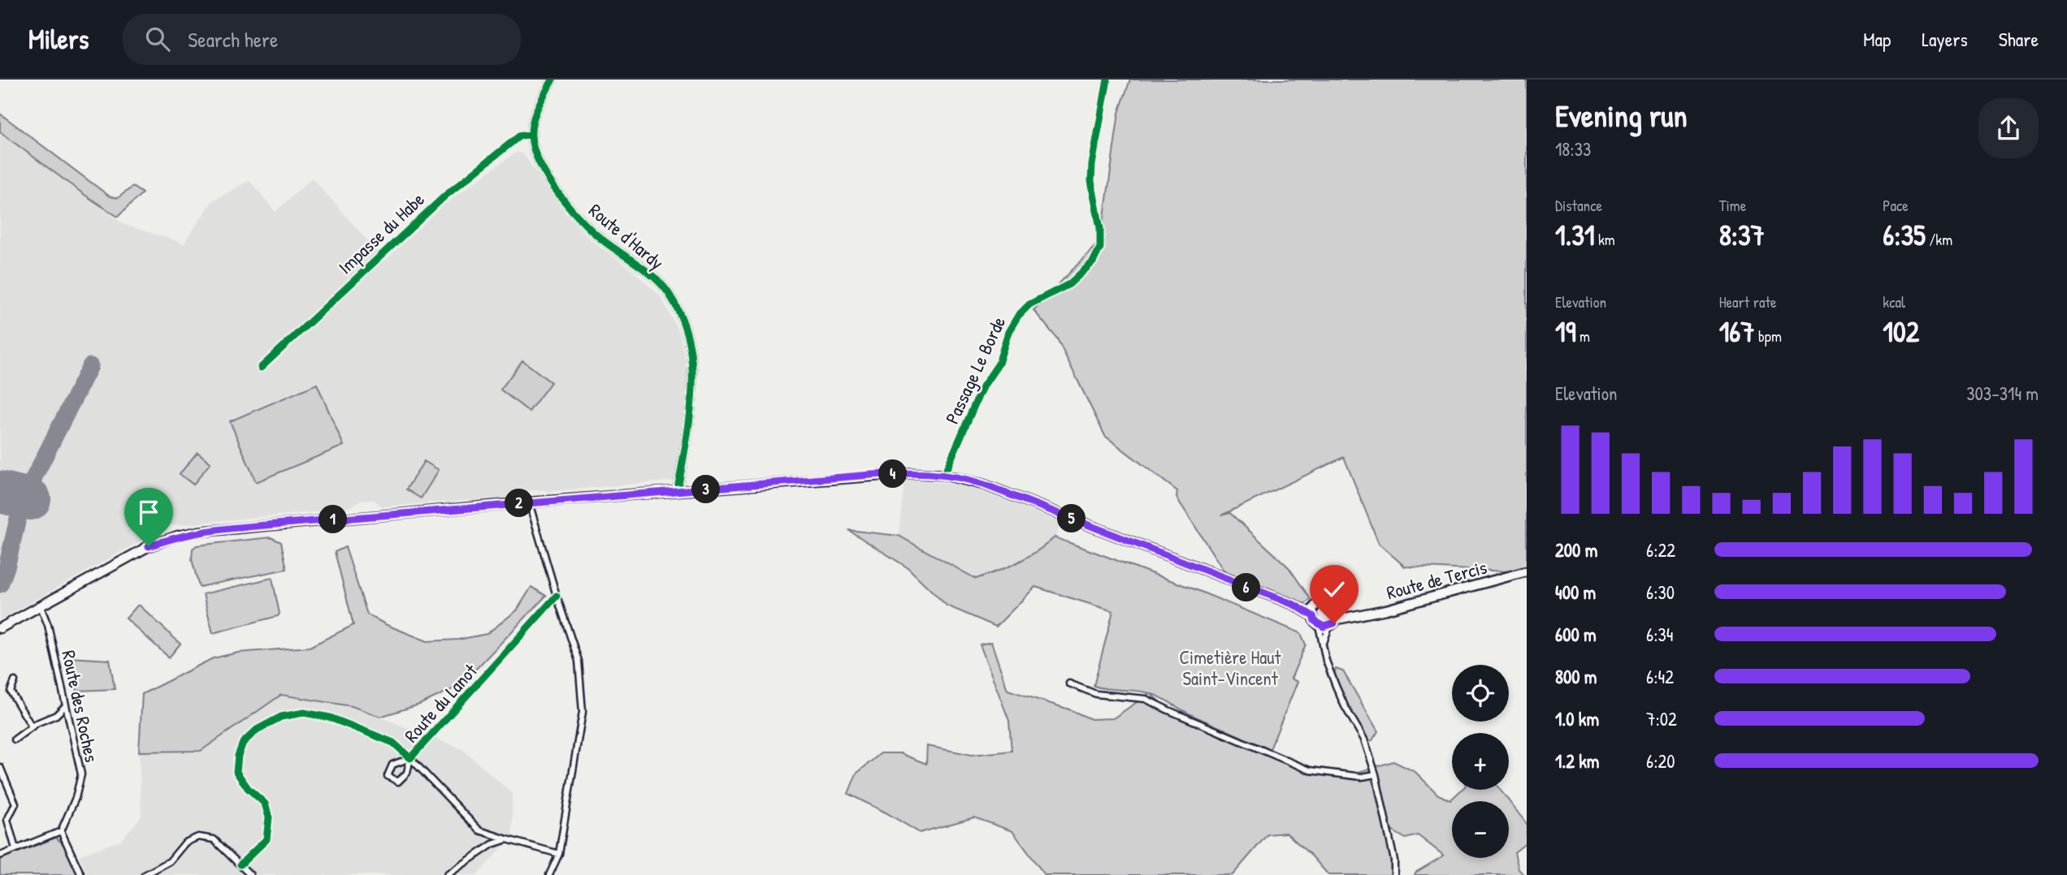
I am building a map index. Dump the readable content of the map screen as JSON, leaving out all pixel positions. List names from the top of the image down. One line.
{"streets":{"main road":["Route de Tercis"],"street":["Impasse du Habe","Route d'Hardy","Passage Le Borde","Route du Lanot","Route des Roches"]},"crossings":[["Impasse du Habe","Route d'Hardy"]],"parks":["Cimetière Haut Saint-Vincent"],"page":{"header":"Milers","search":"Search here","nav":["Map","Layers","Share"],"heading":["Evening run","18:33"],"stats":[["Distance","1.31 km"],["Time","8:37"],["Pace","6:35 /km"],["Elevation","19 m"],["Heart rate","167 bpm"],["kcal","102"]],"chart":["Elevation","303–314 m"],"pins":["4","3","2","5","1","6"],"list":[{"name":"200 m","note":"6:22"},{"name":"400 m","note":"6:30"},{"name":"600 m","note":"6:34"},{"name":"800 m","note":"6:42"},{"name":"1.0 km","note":"7:02"},{"name":"1.2 km","note":"6:20"}],"map_buttons":["+","−"]}}
